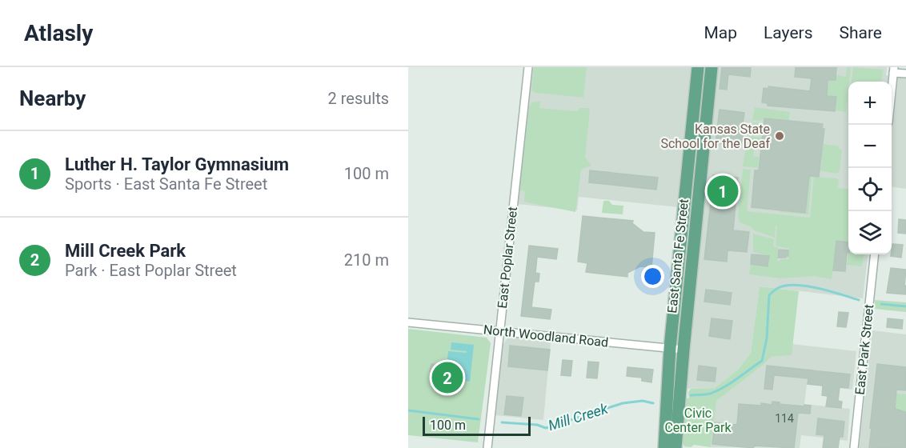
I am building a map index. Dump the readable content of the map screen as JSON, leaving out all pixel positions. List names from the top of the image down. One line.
{"streets":{"main road":["East Santa Fe Street"],"street":["East Poplar Street","North Woodland Road","East Park Street"]},"crossings":[["East Santa Fe Street","North Woodland Road"],["East Poplar Street","North Woodland Road"]],"water":["Mill Creek"],"parks":["Civic Center Park"],"places":["Kansas State School for the Deaf"],"house_numbers":["114"],"scale_bar":"100 m","page":{"header":"Atlasly","nav":["Map","Layers","Share"],"heading":["Nearby","2 results"],"map_buttons":["+","−"],"list":[{"mark":"1","name":"Luther H. Taylor Gymnasium","note":"Sports · East Santa Fe Street","value":"100 m"},{"mark":"2","name":"Mill Creek Park","note":"Park · East Poplar Street","value":"210 m"}],"pins":["1","2"],"scale":"100 m"}}
